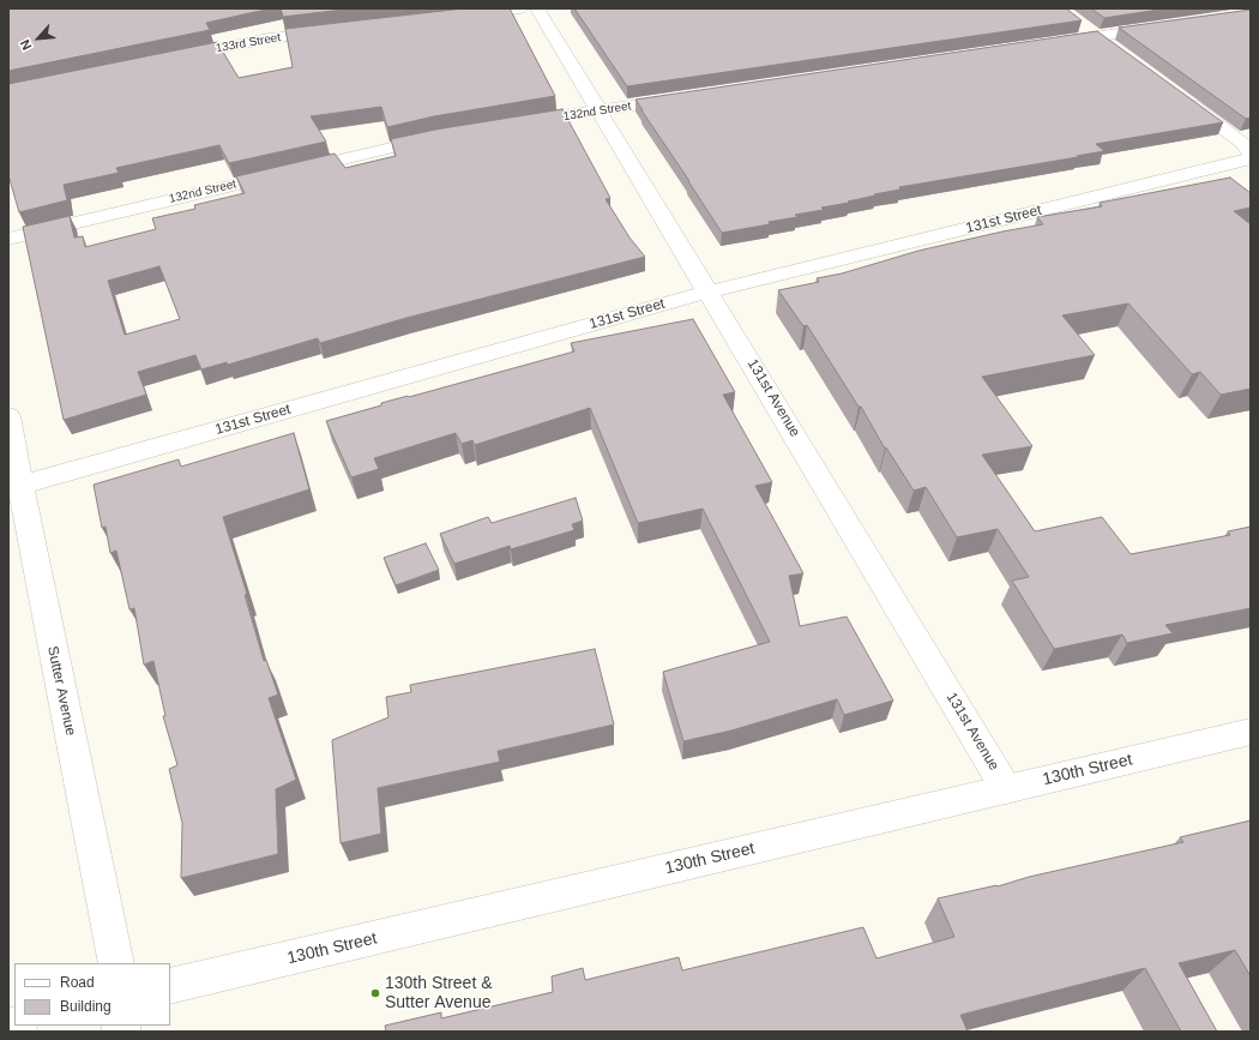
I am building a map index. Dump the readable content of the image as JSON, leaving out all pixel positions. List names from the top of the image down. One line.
{"streets":{"street":["133rd Street","132nd Street","131st Street","131st Avenue","Sutter Avenue","130th Street"]},"crossings":[["132nd Street","131st Avenue"],["131st Street","131st Avenue"],["131st Street","Sutter Avenue"],["131st Avenue","130th Street"]],"places":["130th Street & Sutter Avenue"],"legend":["Road","Building"],"north":"bottom left"}
